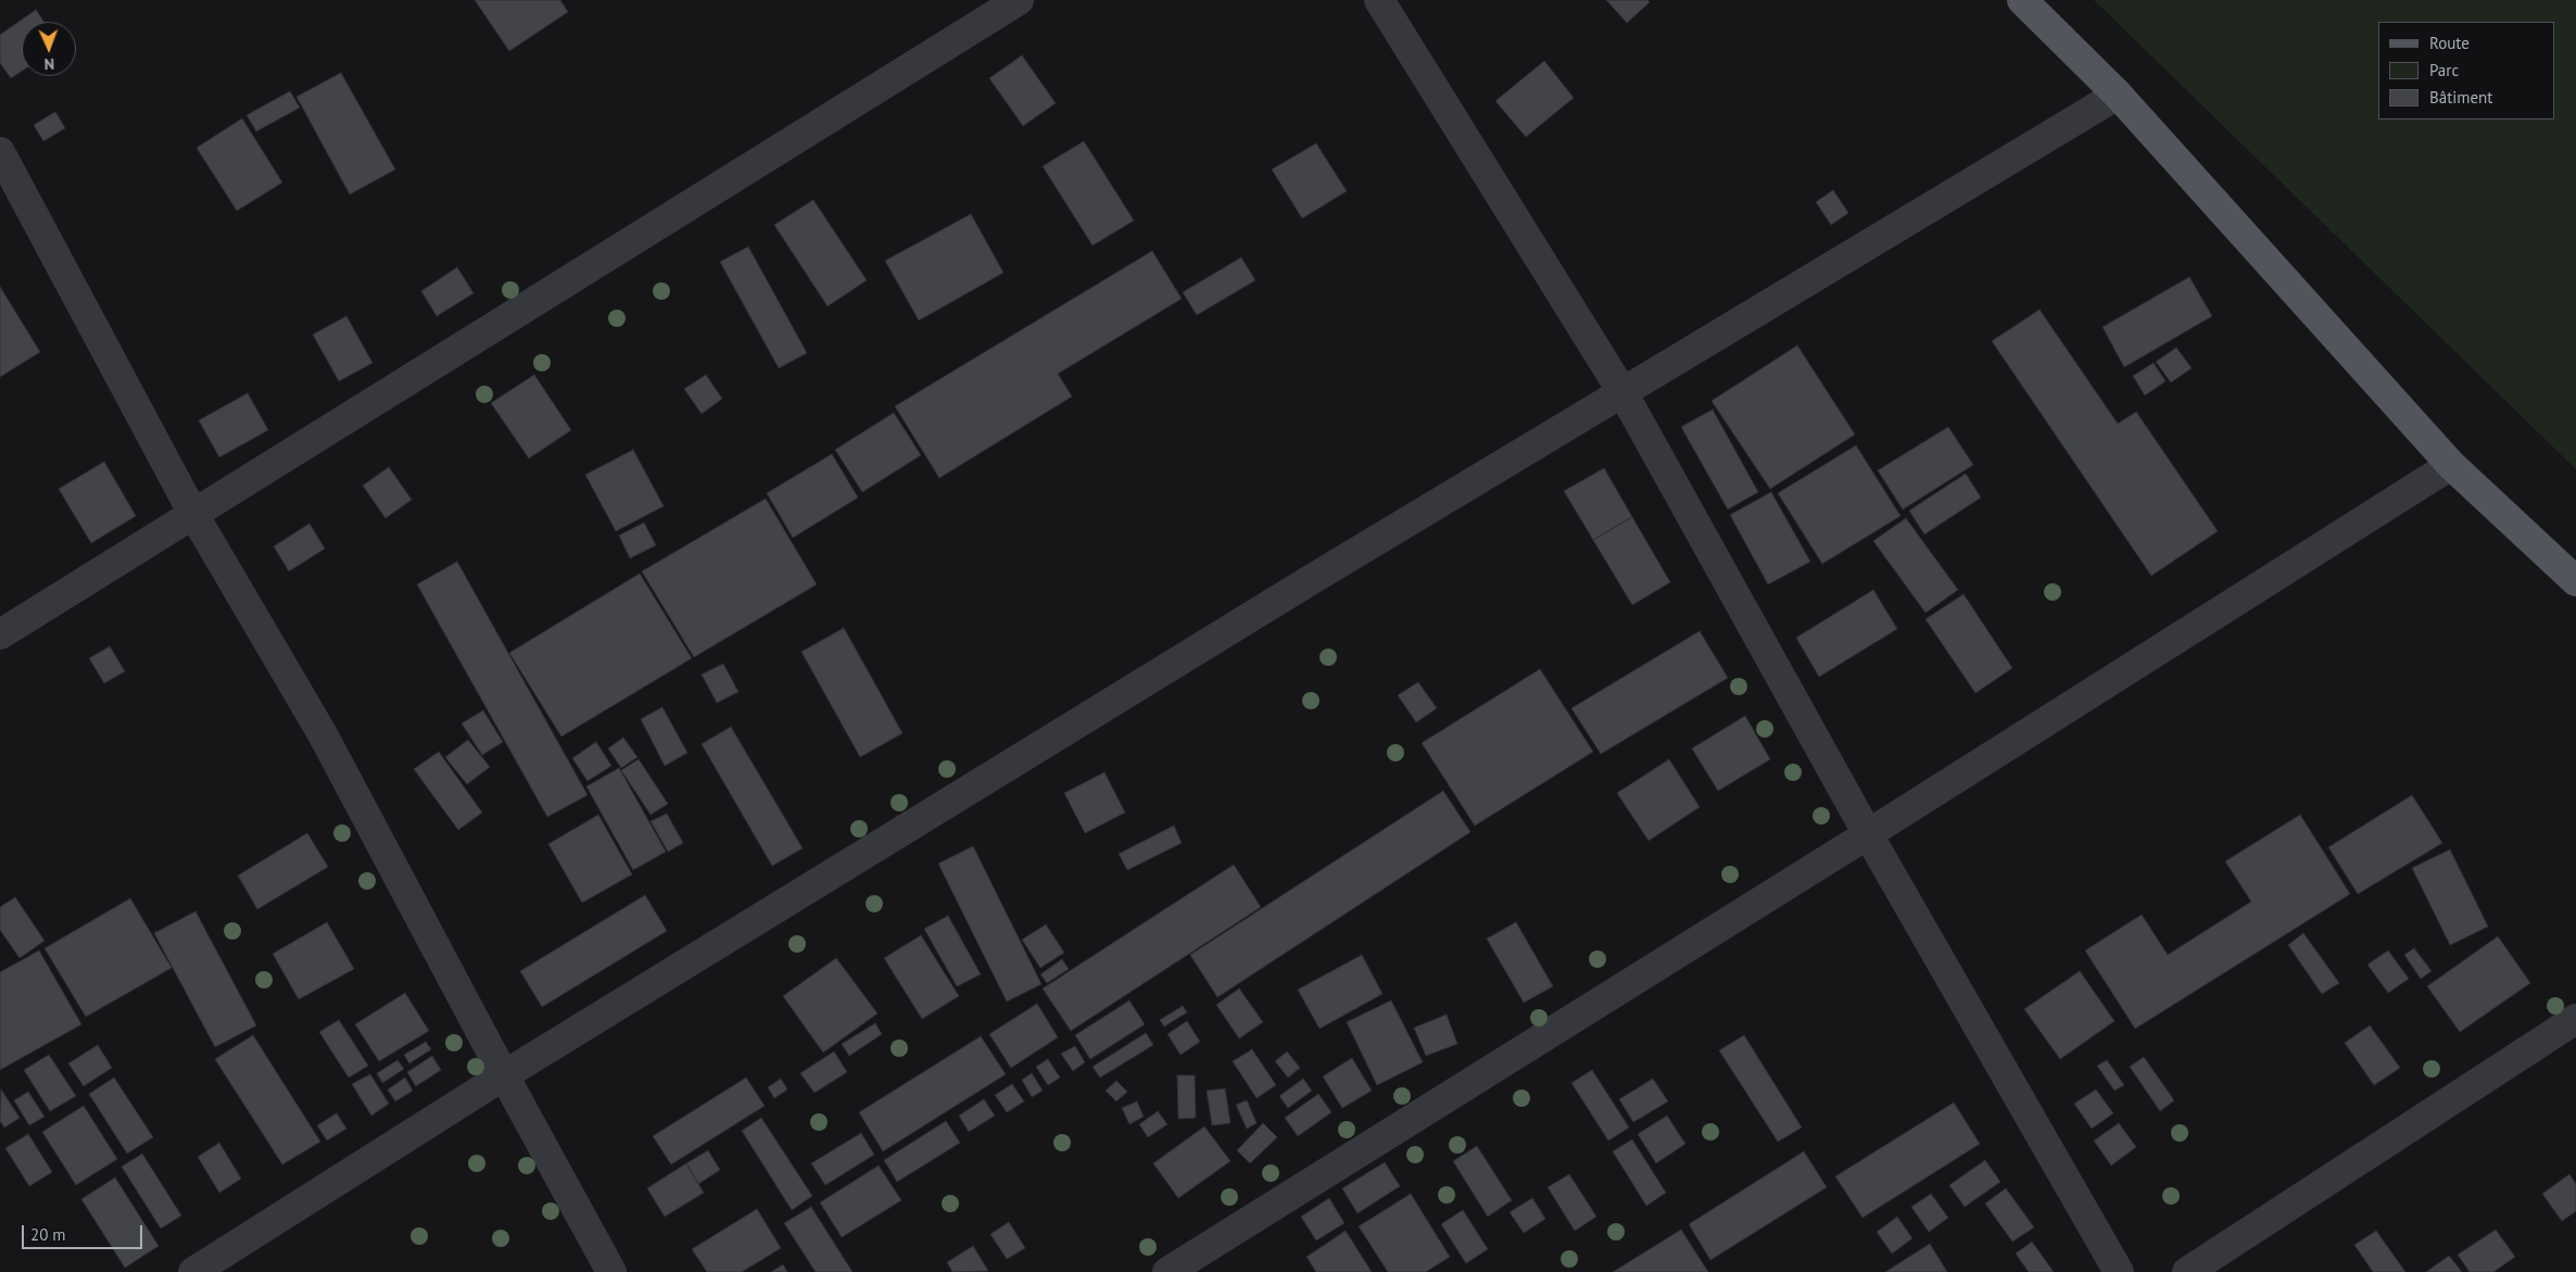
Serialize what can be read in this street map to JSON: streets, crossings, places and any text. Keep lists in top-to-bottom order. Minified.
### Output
{"legend":["Route","Parc","Bâtiment"],"scale_bar":"20 m","north":"bottom"}
